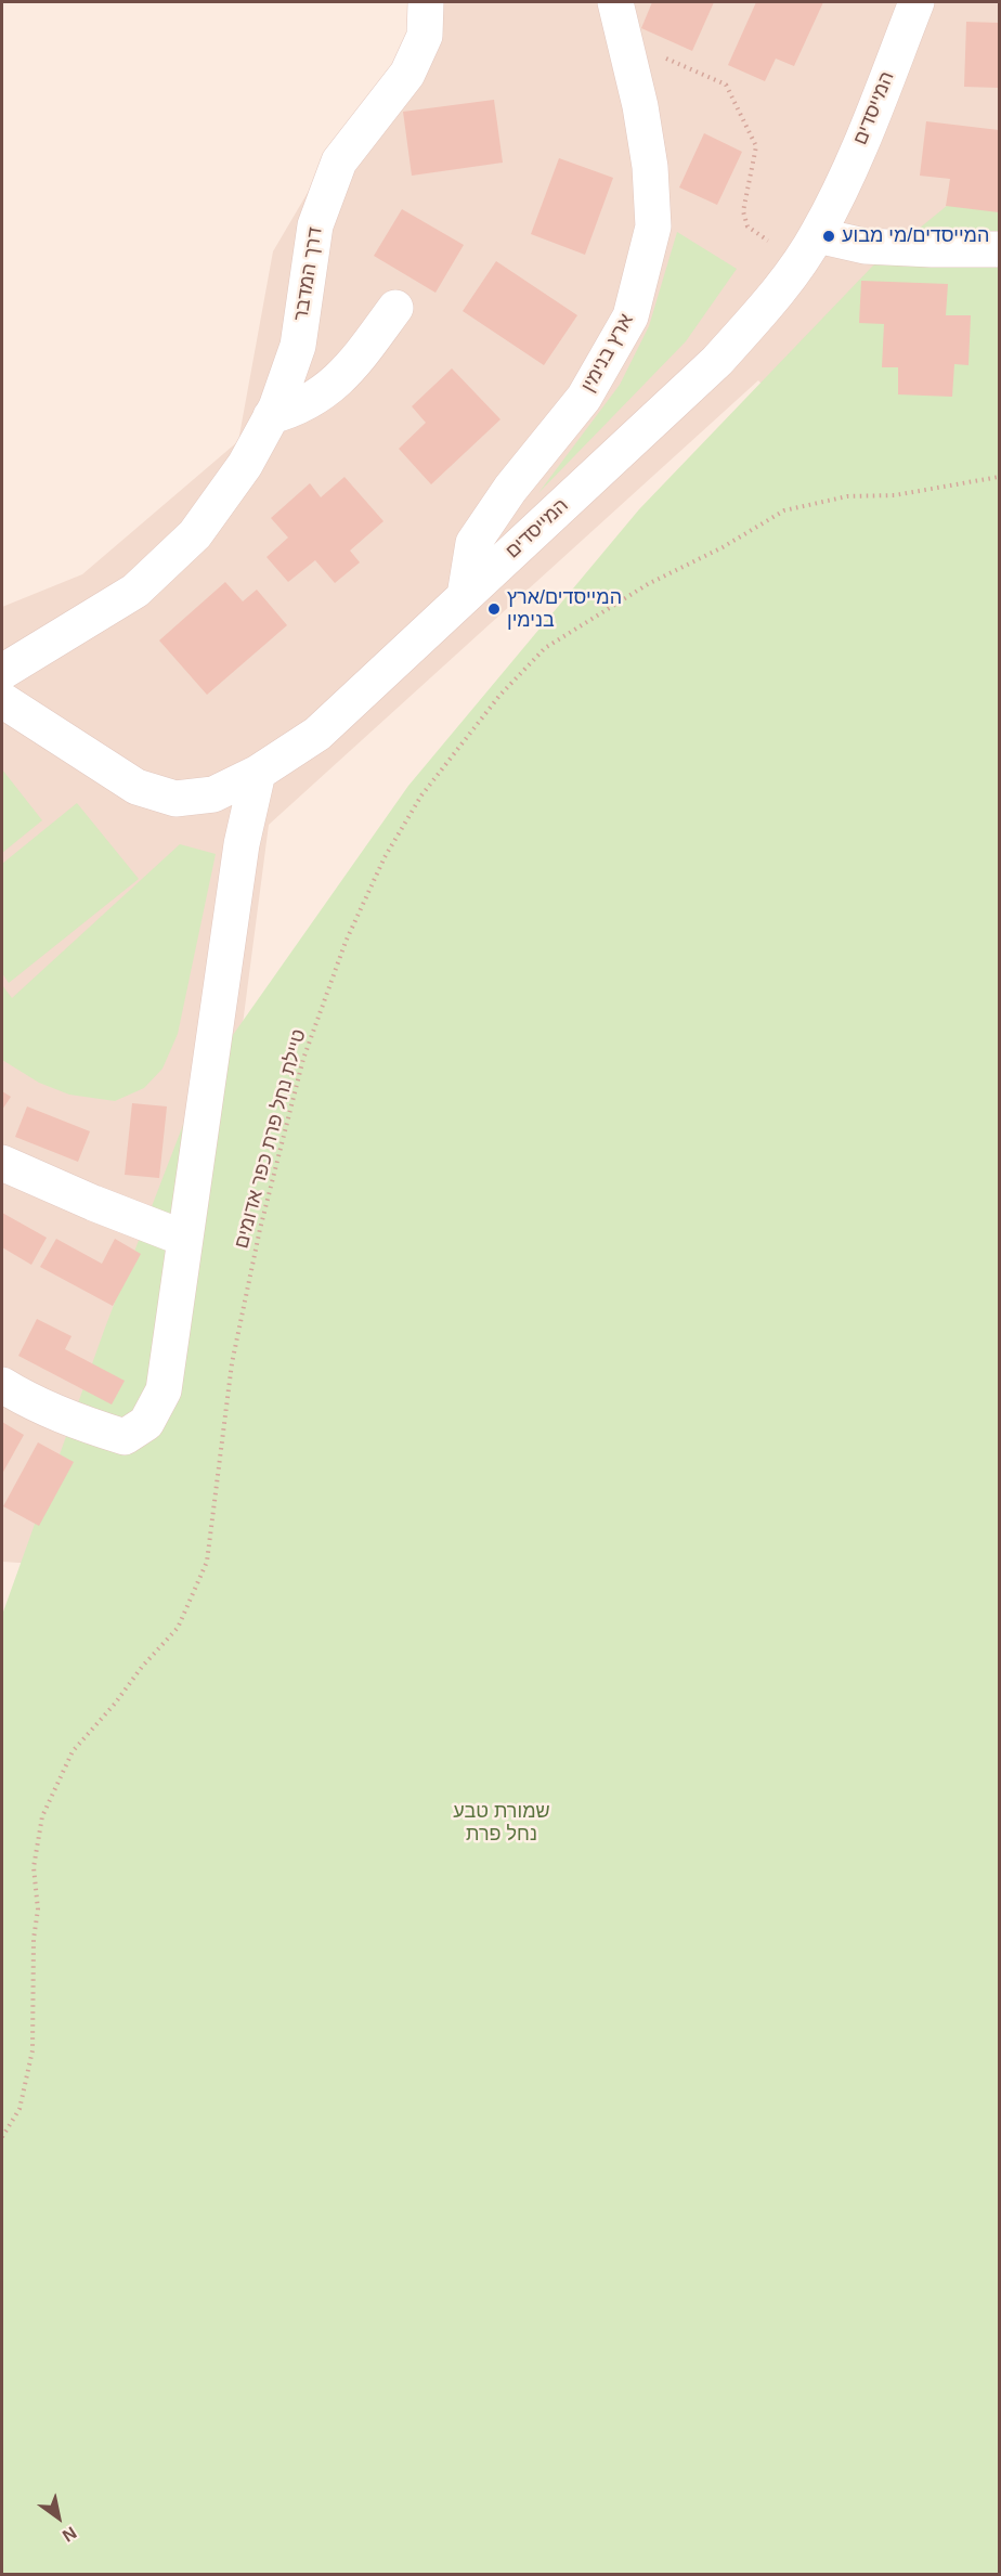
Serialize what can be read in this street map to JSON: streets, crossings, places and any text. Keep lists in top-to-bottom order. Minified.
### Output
{"streets":{"street":["המייסדים","דרך המדבר","ארץ בנימין"],"path":["טיילת נחל פרת כפר אדומים"]},"crossings":[["המייסדים","ארץ בנימין"]],"parks":["שמורת טבע נחל פרת"],"places":["המייסדים/מי מבוע","המייסדים/ארץ בנימין"],"north":"bottom right"}
